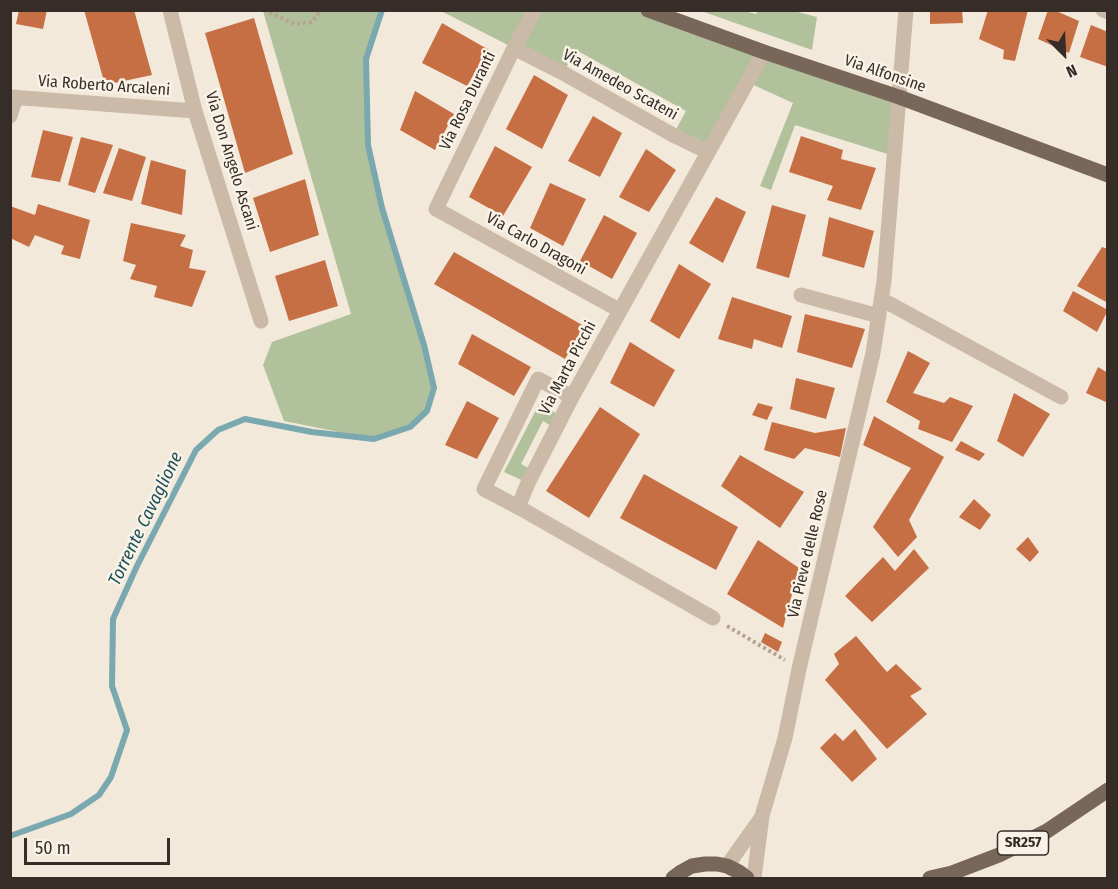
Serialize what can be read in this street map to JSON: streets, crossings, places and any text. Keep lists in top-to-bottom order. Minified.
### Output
{"streets":{"main road":["Via Alfonsine","SR257"],"street":["Via Amedeo Scateni","Via Roberto Arcaleni","Via Rosa Duranti","Via Don Angelo Ascani","Via Carlo Dragoni","Via Marta Picchi","Via Pieve delle Rose"]},"crossings":[["Via Alfonsine","Via Marta Picchi"],["Via Alfonsine","Via Pieve delle Rose"],["Via Amedeo Scateni","Via Rosa Duranti"],["Via Amedeo Scateni","Via Marta Picchi"],["Via Roberto Arcaleni","Via Don Angelo Ascani"],["Via Rosa Duranti","Via Carlo Dragoni"],["Via Carlo Dragoni","Via Marta Picchi"]],"water":["Torrente Cavaglione"],"scale_bar":"50 m","north":"bottom right"}
